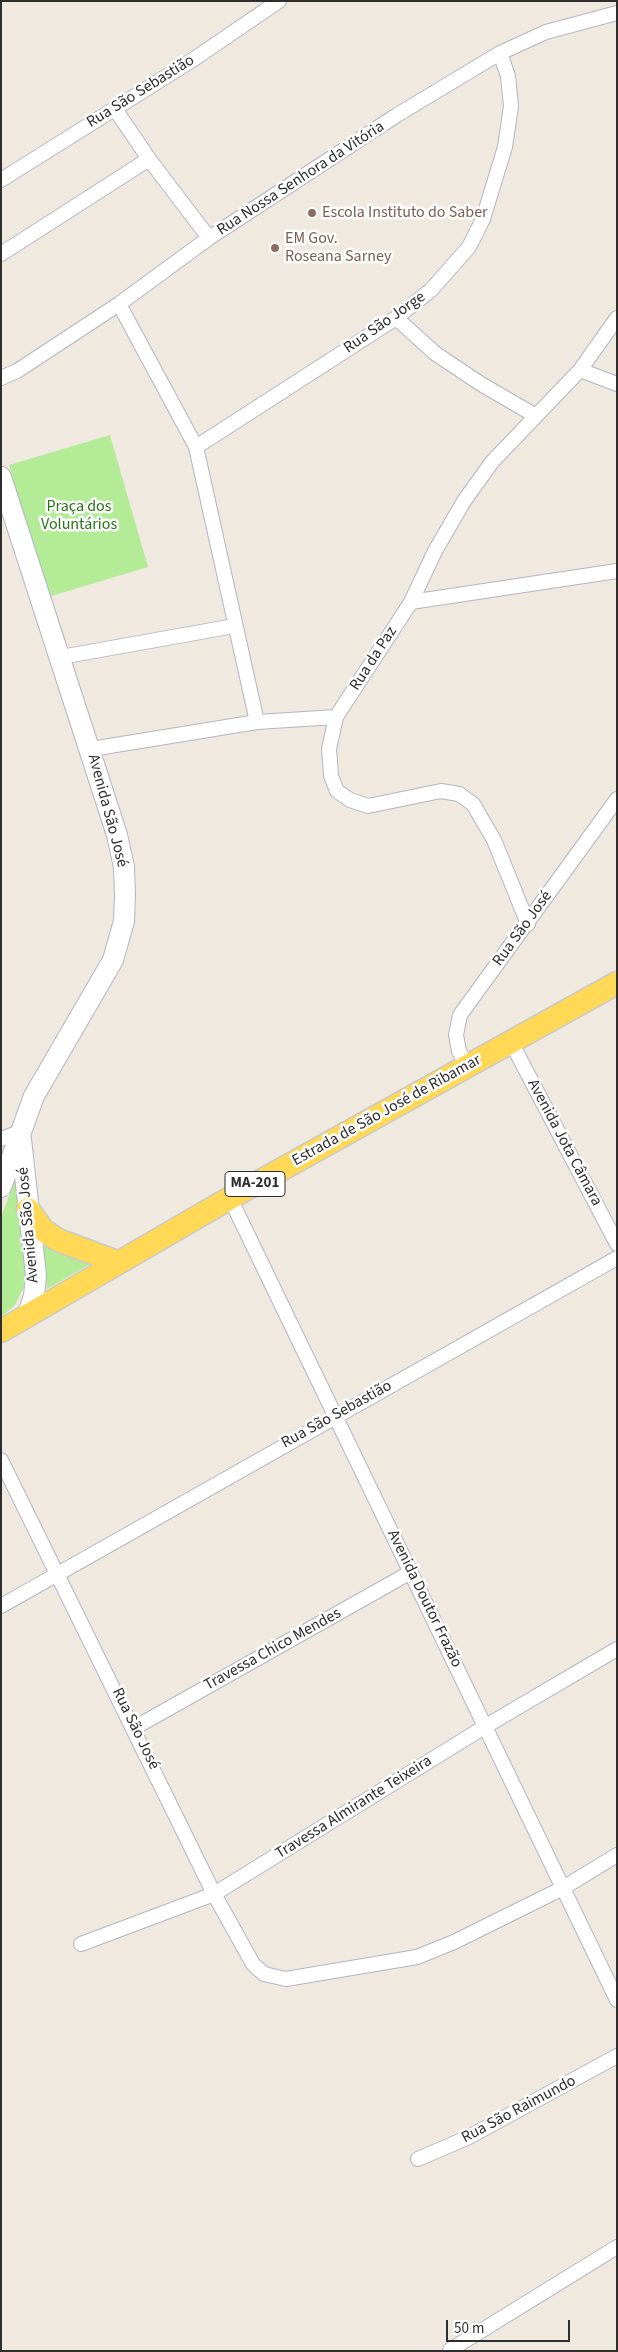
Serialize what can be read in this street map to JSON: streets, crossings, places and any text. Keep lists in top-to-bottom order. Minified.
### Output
{"streets":{"main road":["Estrada de São José de Ribamar","MA-201"],"street":["Rua São Sebastião","Rua Nossa Senhora da Vitória","Rua São Jorge","Rua da Paz","Avenida São José","Rua São José","Avenida Jota Câmara","Avenida Doutor Frazão","Travessa Chico Mendes","Travessa Almirante Teixeira","Rua São Raimundo"]},"crossings":[["Rua São Sebastião","Rua São José"],["Rua São Sebastião","Avenida Doutor Frazão"],["Rua Nossa Senhora da Vitória","Rua São Jorge"],["Rua da Paz","Rua São José"],["Avenida São José","Estrada de São José de Ribamar"],["Rua São José","Estrada de São José de Ribamar"],["Rua São José","Avenida Doutor Frazão"],["Rua São José","Travessa Chico Mendes"],["Rua São José","Travessa Almirante Teixeira"],["Estrada de São José de Ribamar","Avenida Jota Câmara"],["Estrada de São José de Ribamar","Avenida Doutor Frazão"],["Avenida Doutor Frazão","Travessa Chico Mendes"],["Avenida Doutor Frazão","Travessa Almirante Teixeira"]],"parks":["Praça dos Voluntários"],"places":["Escola Instituto do Saber","EM Gov. Roseana Sarney"],"scale_bar":"50 m"}
